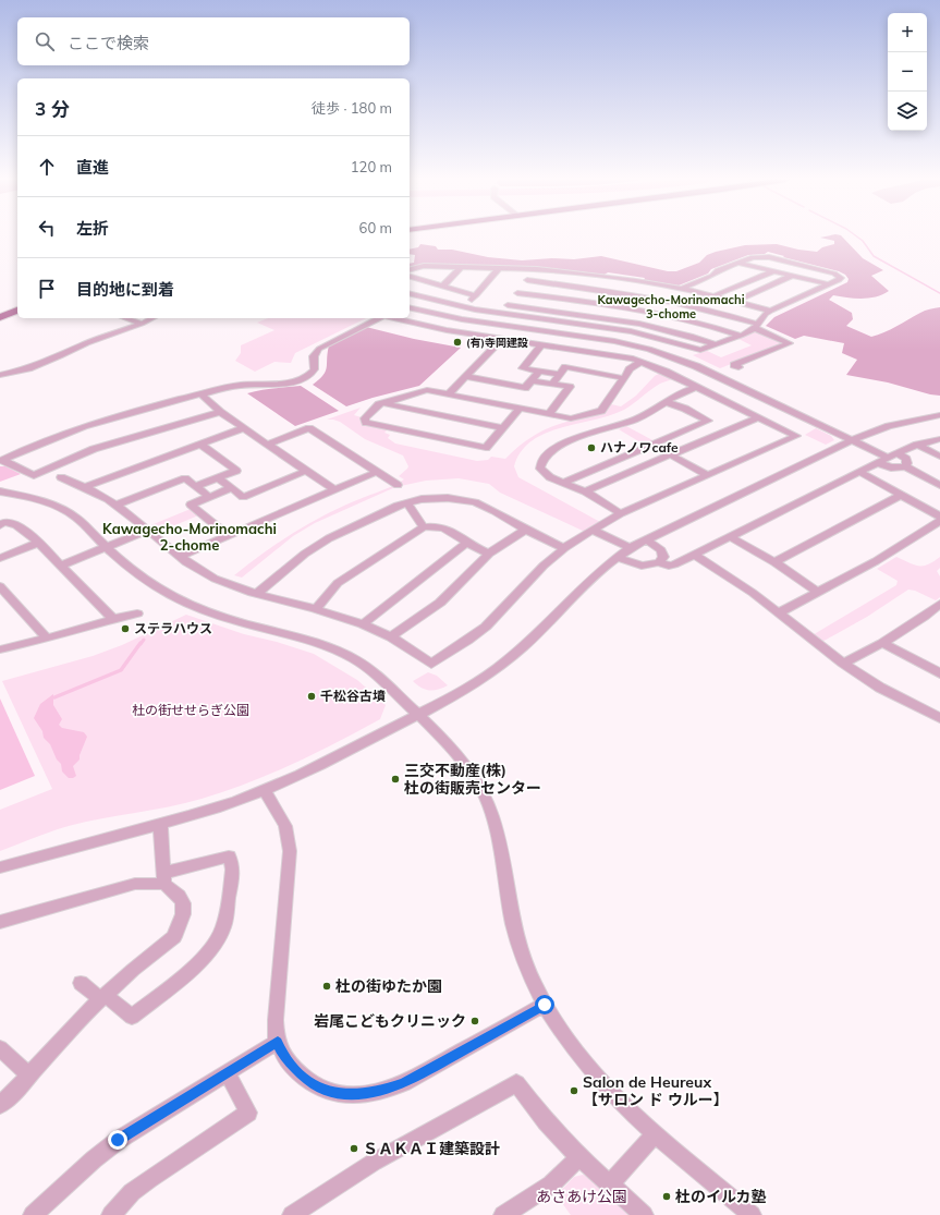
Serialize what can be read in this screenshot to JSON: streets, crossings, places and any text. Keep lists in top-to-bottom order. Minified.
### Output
{"districts":["Kawagecho-Morinomachi 3-chome","Kawagecho-Morinomachi 2-chome"],"parks":["杜の街せせらぎ公園","あさあけ公園"],"places":["(有)寺岡建設","ハナノワcafe","ステラハウス","千松谷古墳","三交不動産(株) 杜の街販売センター","杜の街ゆたか園","岩尾こどもクリニック","Salon de Heureux 【サロン ド ウルー】","ＳＡＫＡＩ建築設計","杜のイルカ塾"],"page":{"map_buttons":["+","−"],"search":"ここで検索","heading":["3 分","徒歩 · 180 m"],"list":[["直進","120 m"],["左折","60 m"],"目的地に到着"]}}
